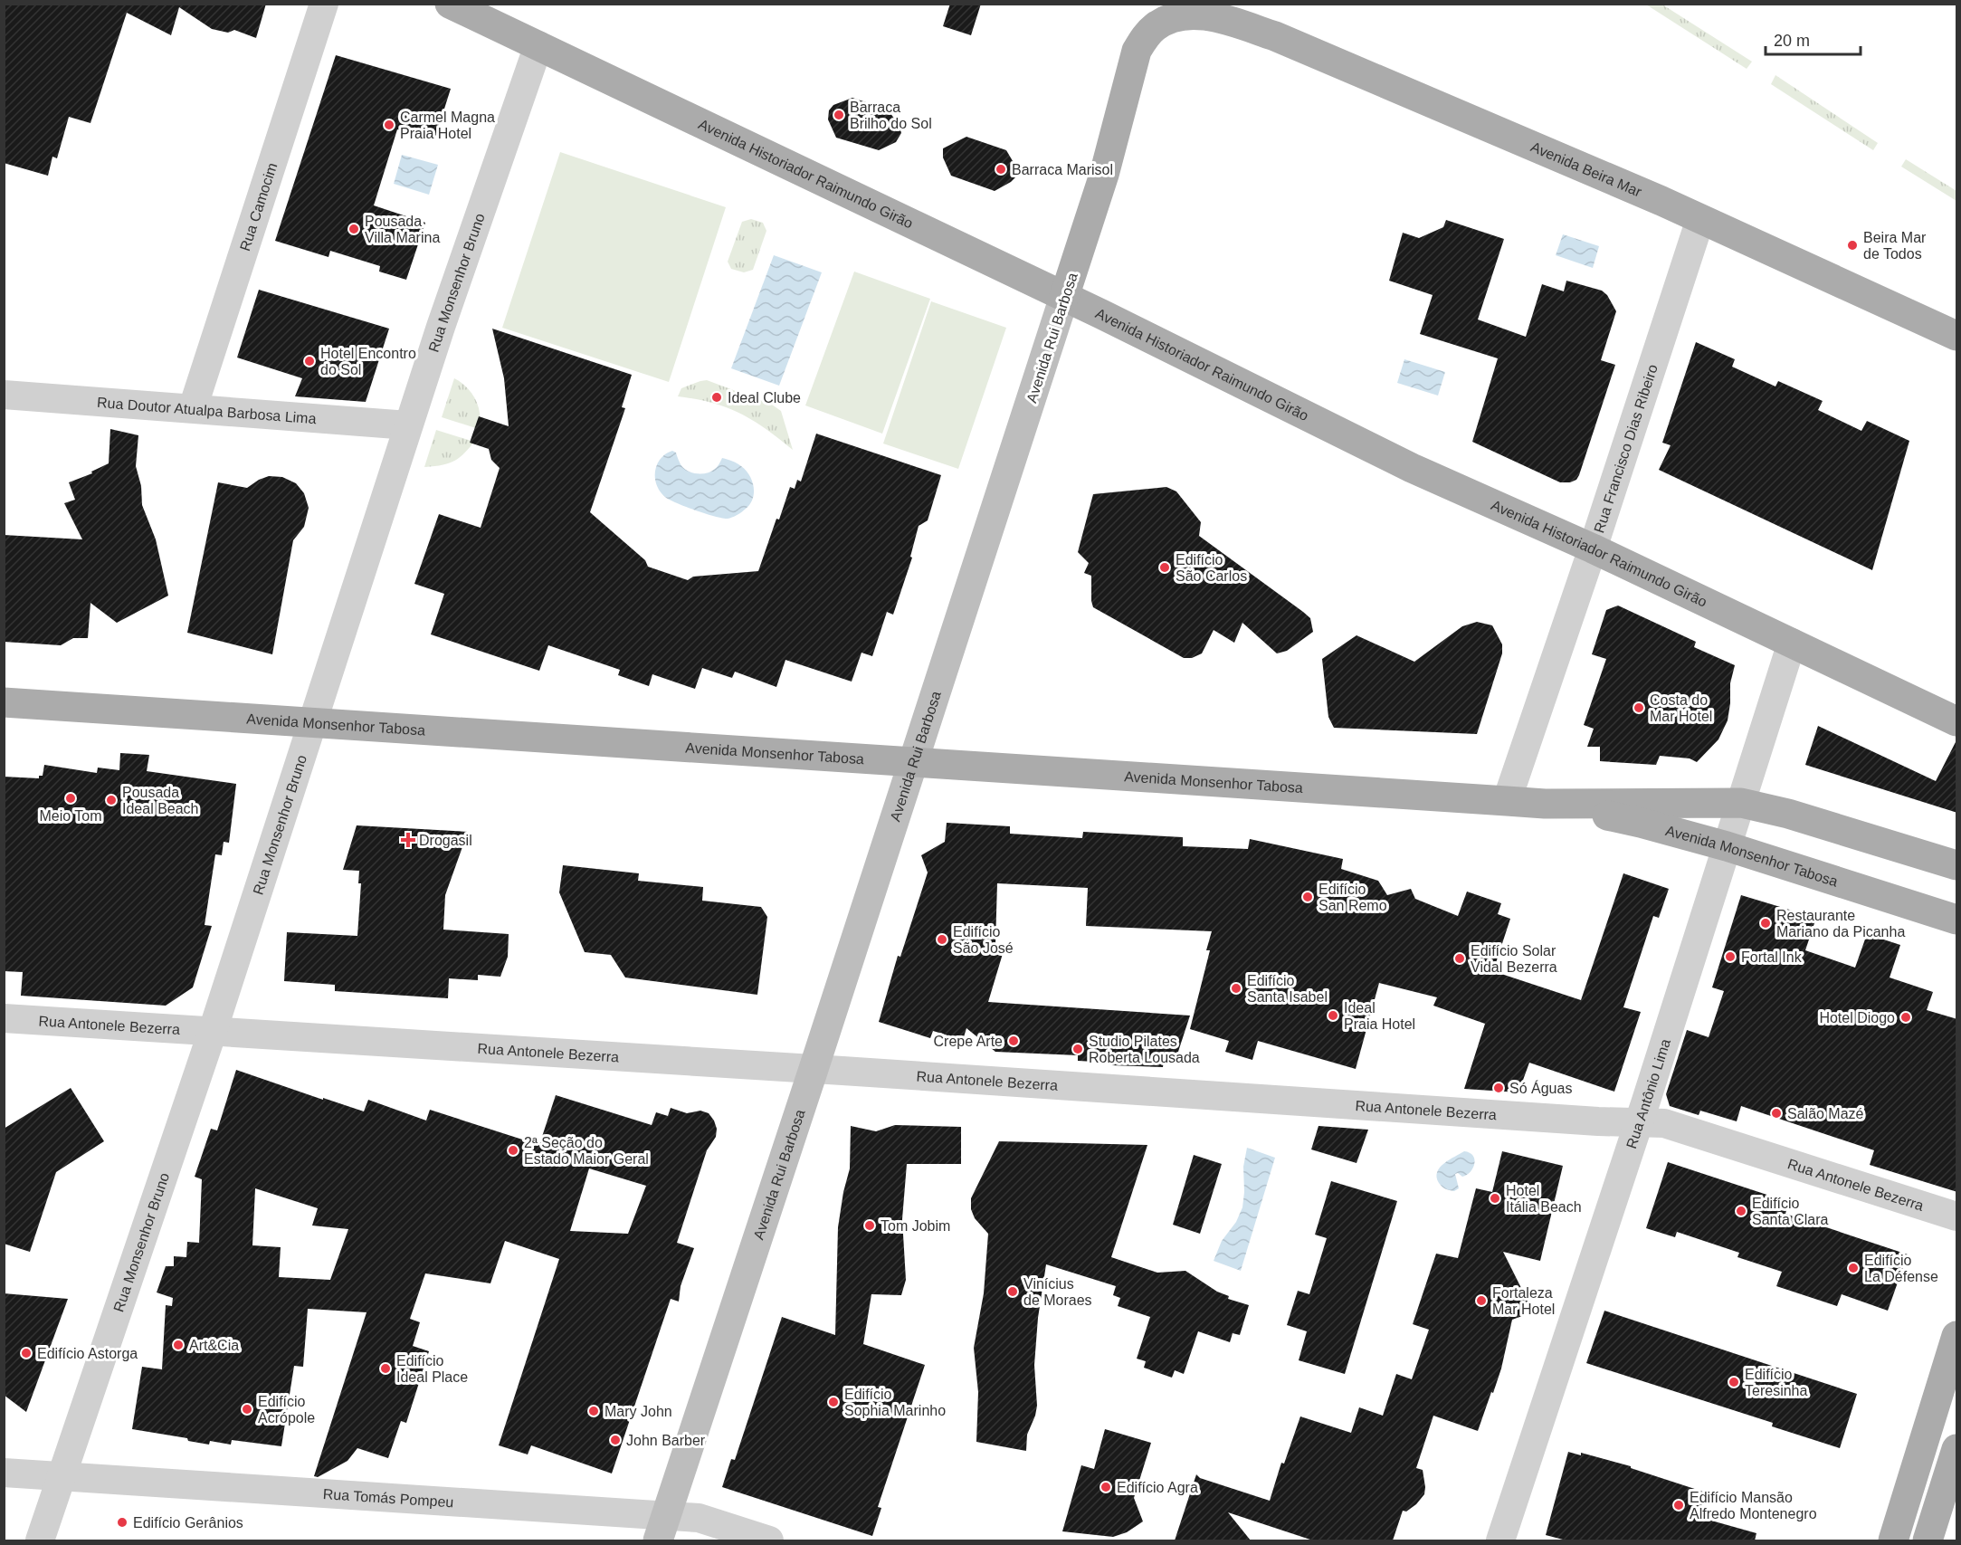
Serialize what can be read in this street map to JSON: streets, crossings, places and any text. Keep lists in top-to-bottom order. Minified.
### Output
{"streets":{"main road":["Avenida Beira Mar","Avenida Historiador Raimundo Girão","Avenida Rui Barbosa","Avenida Monsenhor Tabosa"],"street":["Rua Camocim","Rua Monsenhor Bruno","Rua Doutor Atualpa Barbosa Lima","Rua Francisco Dias Ribeiro","Rua Antonele Bezerra","Rua Antônio Lima","Rua Tomás Pompeu"]},"crossings":[["Avenida Beira Mar","Avenida Rui Barbosa"],["Avenida Beira Mar","Rua Francisco Dias Ribeiro"],["Avenida Historiador Raimundo Girão","Rua Monsenhor Bruno"],["Avenida Historiador Raimundo Girão","Avenida Rui Barbosa"],["Avenida Historiador Raimundo Girão","Rua Francisco Dias Ribeiro"],["Avenida Historiador Raimundo Girão","Rua Antônio Lima"],["Rua Camocim","Rua Doutor Atualpa Barbosa Lima"],["Rua Monsenhor Bruno","Rua Doutor Atualpa Barbosa Lima"],["Rua Monsenhor Bruno","Avenida Monsenhor Tabosa"],["Rua Monsenhor Bruno","Rua Antonele Bezerra"],["Rua Monsenhor Bruno","Rua Tomás Pompeu"],["Avenida Rui Barbosa","Avenida Monsenhor Tabosa"],["Avenida Rui Barbosa","Rua Antonele Bezerra"],["Avenida Rui Barbosa","Rua Tomás Pompeu"],["Rua Francisco Dias Ribeiro","Avenida Monsenhor Tabosa"],["Avenida Monsenhor Tabosa","Rua Antônio Lima"],["Rua Antonele Bezerra","Rua Antônio Lima"]],"places":{"other":["Barraca Brilho do Sol","Carmel Magna Praia Hotel","Barraca Marisol","Pousada Villa Marina","Beira Mar de Todos","Hotel Encontro do Sol","Ideal Clube","Edifício São Carlos","Costa do Mar Hotel","Meio Tom","Pousada Ideal Beach","Edifício San Remo","Restaurante Mariano da Picanha","Edifício São José","Fortal Ink","Edifício Solar Vidal Bezerra","Edifício Santa Isabel","Ideal Praia Hotel","Hotel Diogo","Crepe Arte","Studio Pilates Roberta Lousada","Só Águas","Salão Mazé","2ª Seção do Estado Maior Geral","Hotel Itália Beach","Edifício Santa Clara","Tom Jobim","Edifício La Défense","Vinícius de Moraes","Fortaleza Mar Hotel","Art&Cia","Edifício Astorga","Edifício Ideal Place","Edifício Teresinha","Edifício Sophia Marinho","Edifício Acrópole","Mary John","John Barber","Edifício Agra","Edifício Mansão Alfredo Montenegro","Edifício Gerânios"],"health":["Drogasil"]},"scale_bar":"20 m"}
